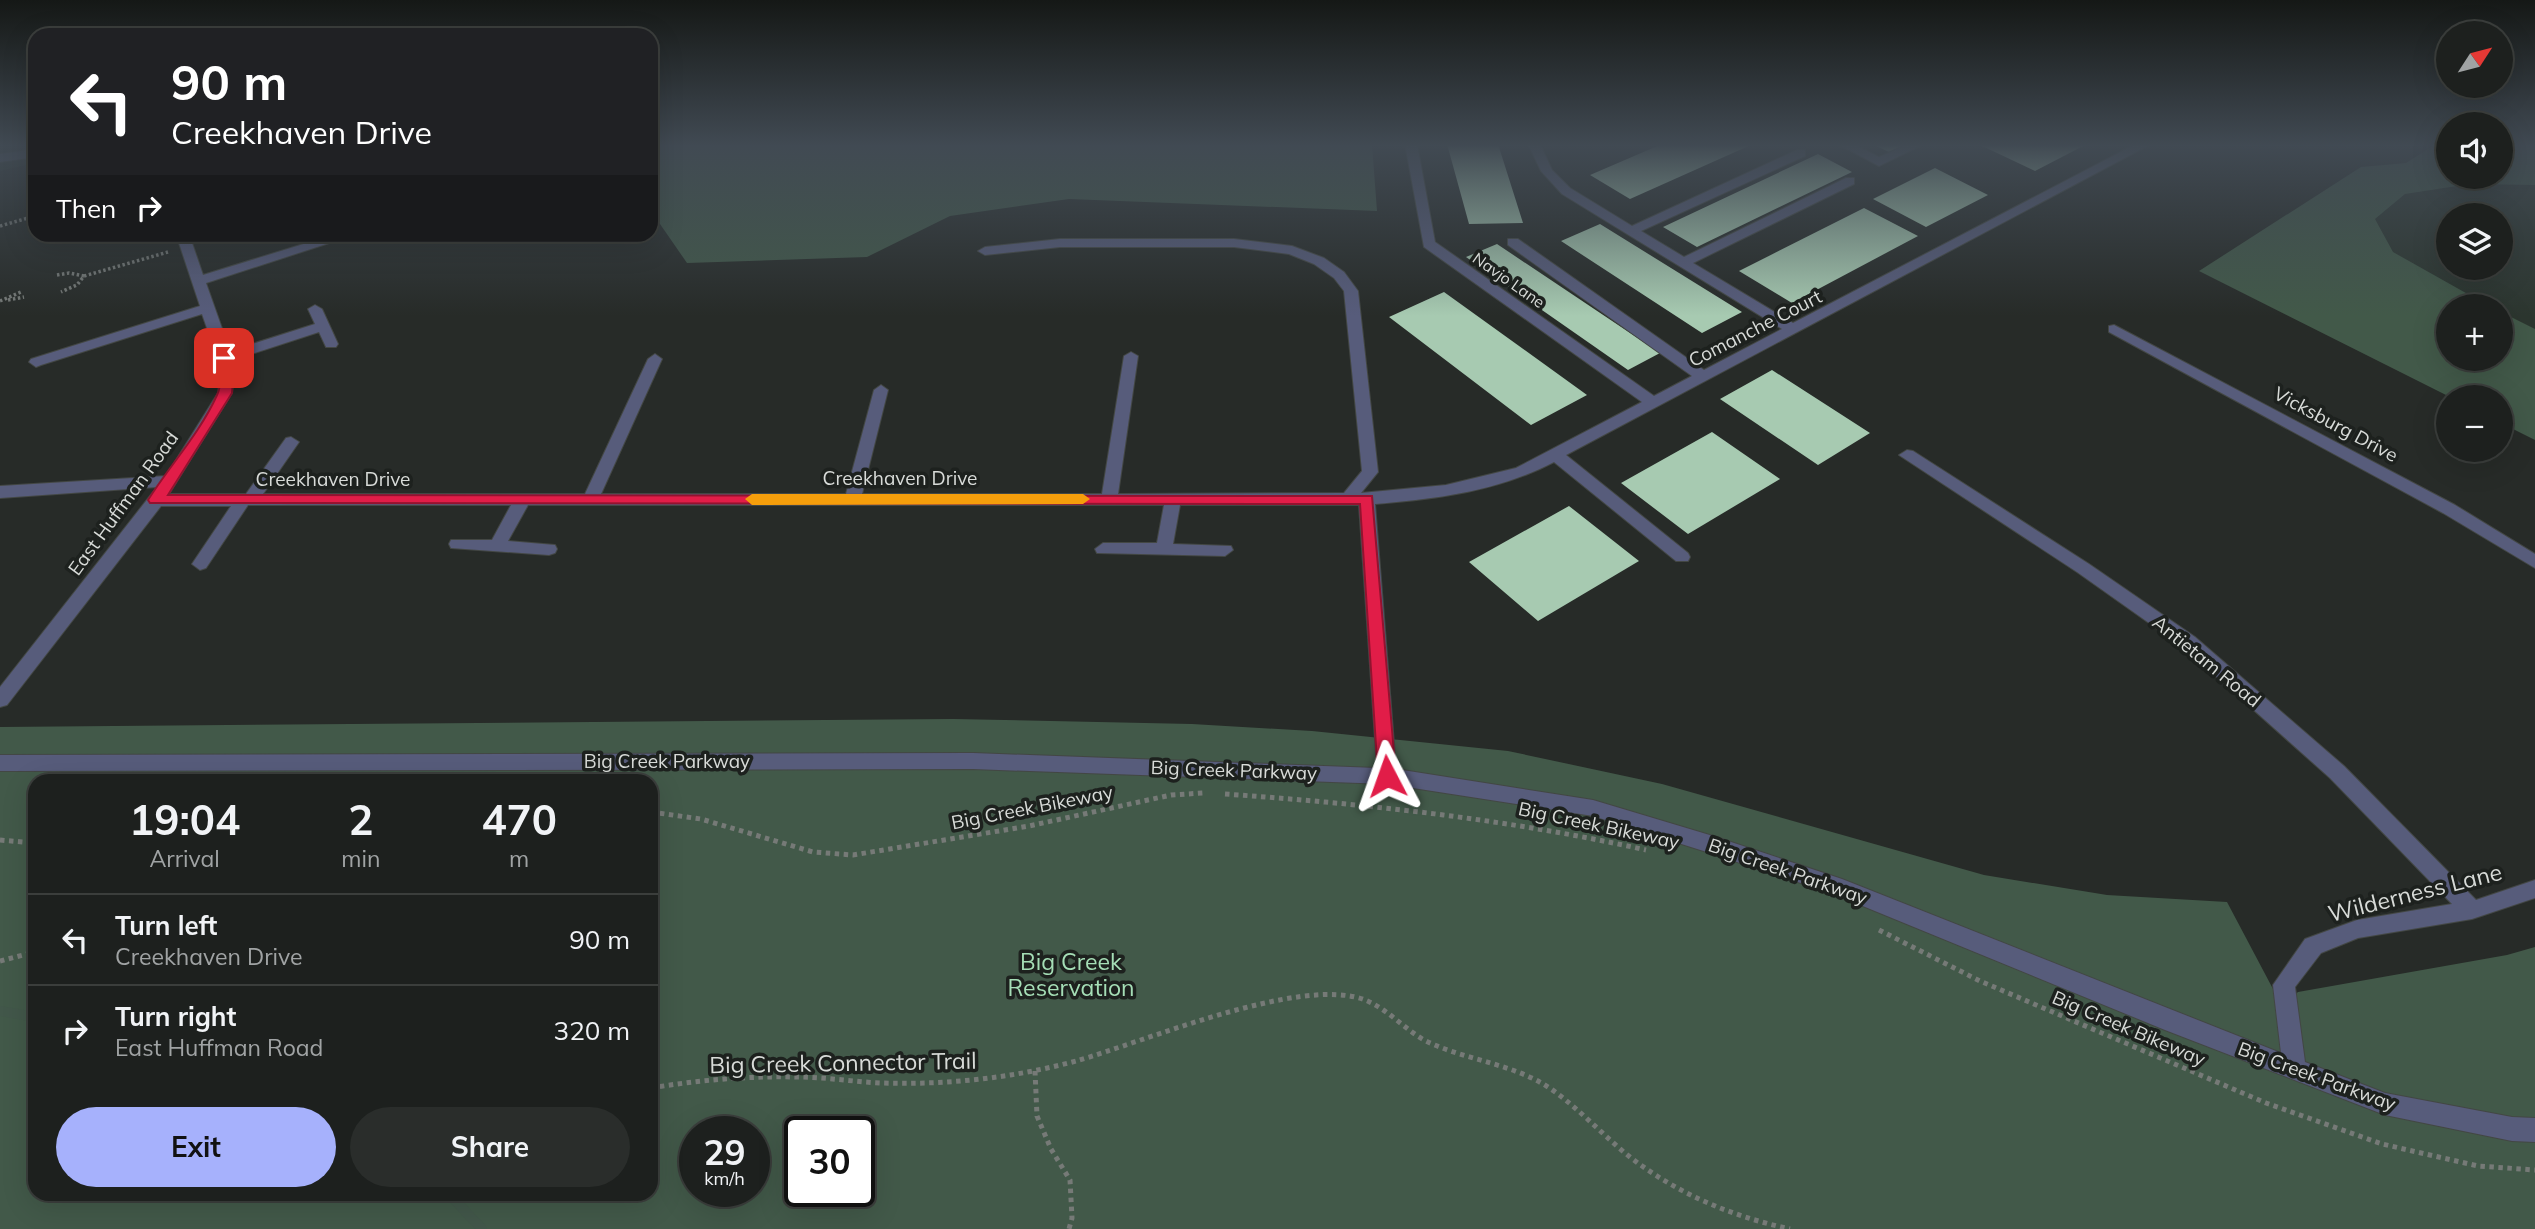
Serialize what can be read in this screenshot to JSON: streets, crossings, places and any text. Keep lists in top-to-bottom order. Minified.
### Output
{"streets":{"street":["Navjo Lane","Comanche Court","Vicksburg Drive","Creekhaven Drive","East Huffman Road","Antietam Road","Big Creek Parkway","Wilderness Lane"],"path":["Big Creek Bikeway","Big Creek Connector Trail"]},"crossings":[["Navjo Lane","Comanche Court"],["Comanche Court","Creekhaven Drive"],["Creekhaven Drive","East Huffman Road"],["Antietam Road","Wilderness Lane"],["Big Creek Parkway","Wilderness Lane"]],"parks":["Big Creek Reservation"],"north":"top right","page":{"map_buttons":["+","−"],"turn":["90 m","Creekhaven Drive"],"then":"Then","eta":["19:04","Arrival","2","min","470","m"],"list":[{"name":"Turn left","note":"Creekhaven Drive","value":"90 m"},{"name":"Turn right","note":"East Huffman Road","value":"320 m"}],"buttons":["Exit","Share"],"speed":"29 km/h","limit":"30"}}
